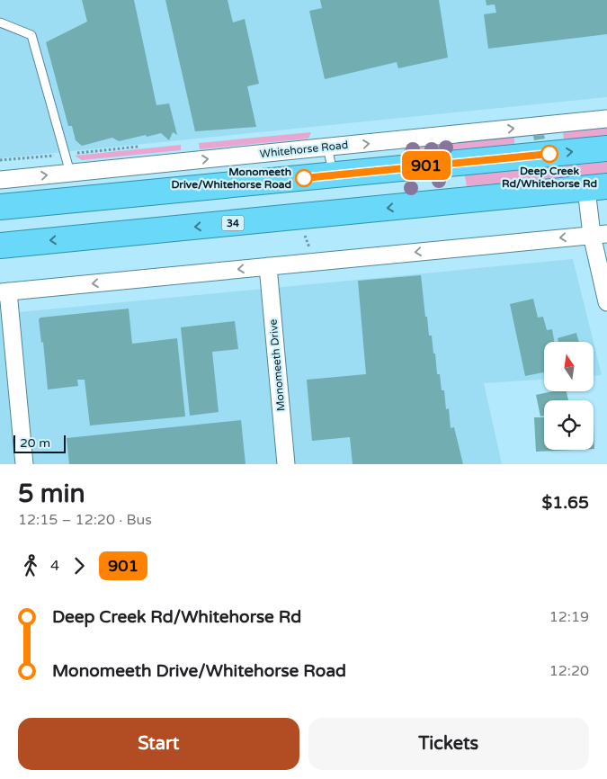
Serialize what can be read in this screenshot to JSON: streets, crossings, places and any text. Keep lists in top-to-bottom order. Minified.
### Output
{"streets":{"highway":["34"],"street":["Whitehorse Road","Monomeeth Drive"]},"places":["Deep Creek Rd/Whitehorse Rd","Monomeeth Drive/Whitehorse Road"],"lines":["bus line 901"],"scale_bar":"20 m","north":"top","page":{"on_map":"901","scale":"20 m","heading":["5 min","12:15 – 12:20 · Bus","$1.65"],"legs":["4","901"],"list":[{"name":"Deep Creek Rd/Whitehorse Rd","value":"12:19"},{"name":"Monomeeth Drive/Whitehorse Road","value":"12:20"}],"buttons":["Start","Tickets"]}}
